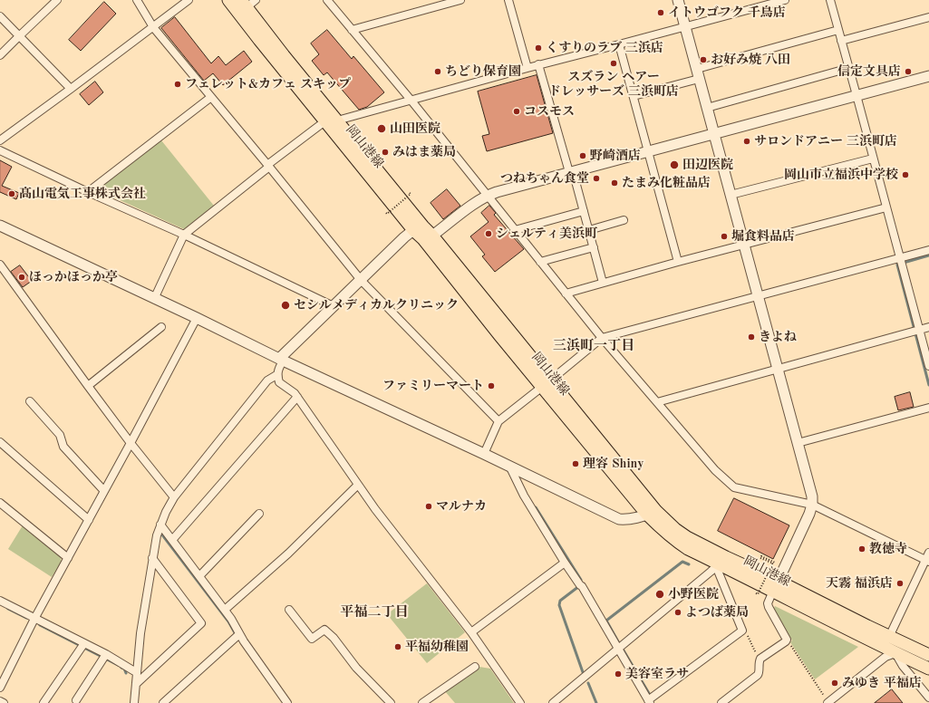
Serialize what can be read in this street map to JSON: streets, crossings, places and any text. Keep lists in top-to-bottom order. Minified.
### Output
{"streets":{"main road":["岡山港線"]},"districts":["三浜町一丁目","平福二丁目"],"places":["イトウゴフク 千鳥店","くすりのラブ 三浜店","お好み焼 八田","スズラン ヘアー ドレッサーズ 三浜町店","ちどり保育園","信定文具店","フェレット&カフェ スキップ","コスモス","山田医院","サロンドアニー 三浜町店","みはま薬局","野崎酒店","田辺医院","岡山市立福浜中学校","つねちゃん食堂","たまみ化粧品店","髙山電気工事株式会社","シェルティ美浜町","堀食料品店","ほっかほっか亭","セシルメディカルクリニック","きよね","ファミリーマート","理容 Shiny","マルナカ","教徳寺","天霧 福浜店","小野医院","よつば薬局","平福幼稚園","美容室ラサ","みゆき 平福店"]}
